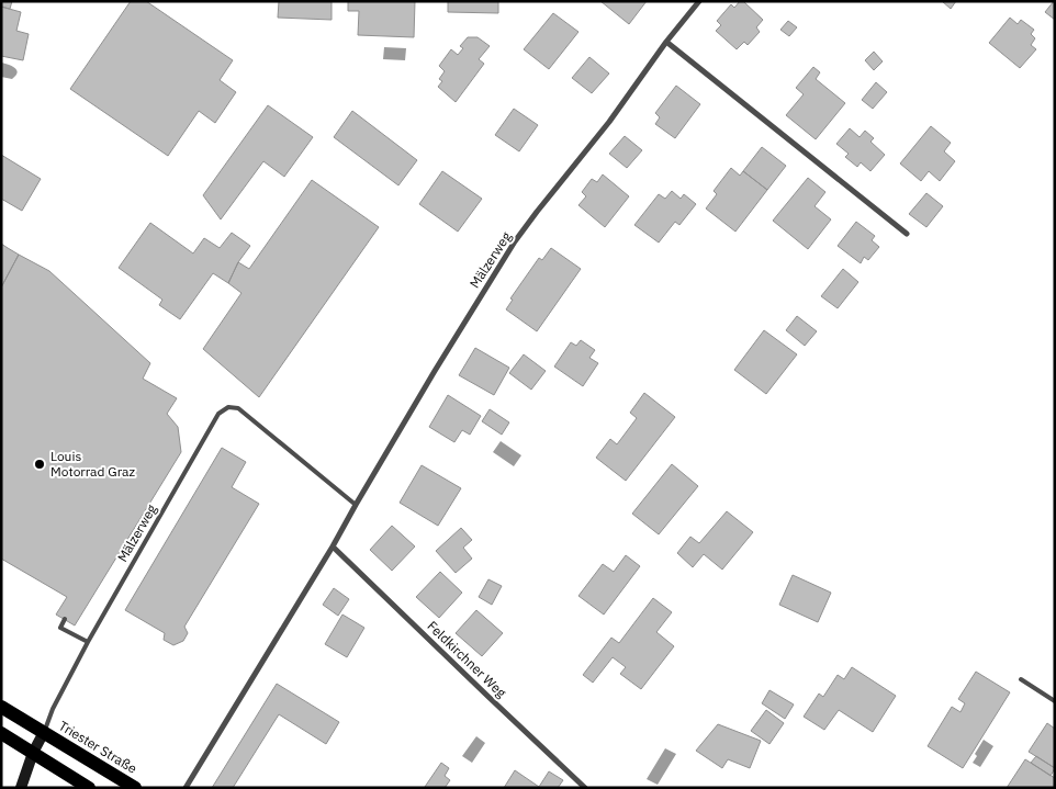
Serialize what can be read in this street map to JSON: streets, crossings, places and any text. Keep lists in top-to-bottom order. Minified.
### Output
{"streets":{"main road":["Triester Straße"],"street":["Mälzerweg","Feldkirchner Weg"]},"crossings":[["Mälzerweg","Feldkirchner Weg"],["Mälzerweg","Triester Straße"]],"places":["Louis Motorrad Graz"]}
